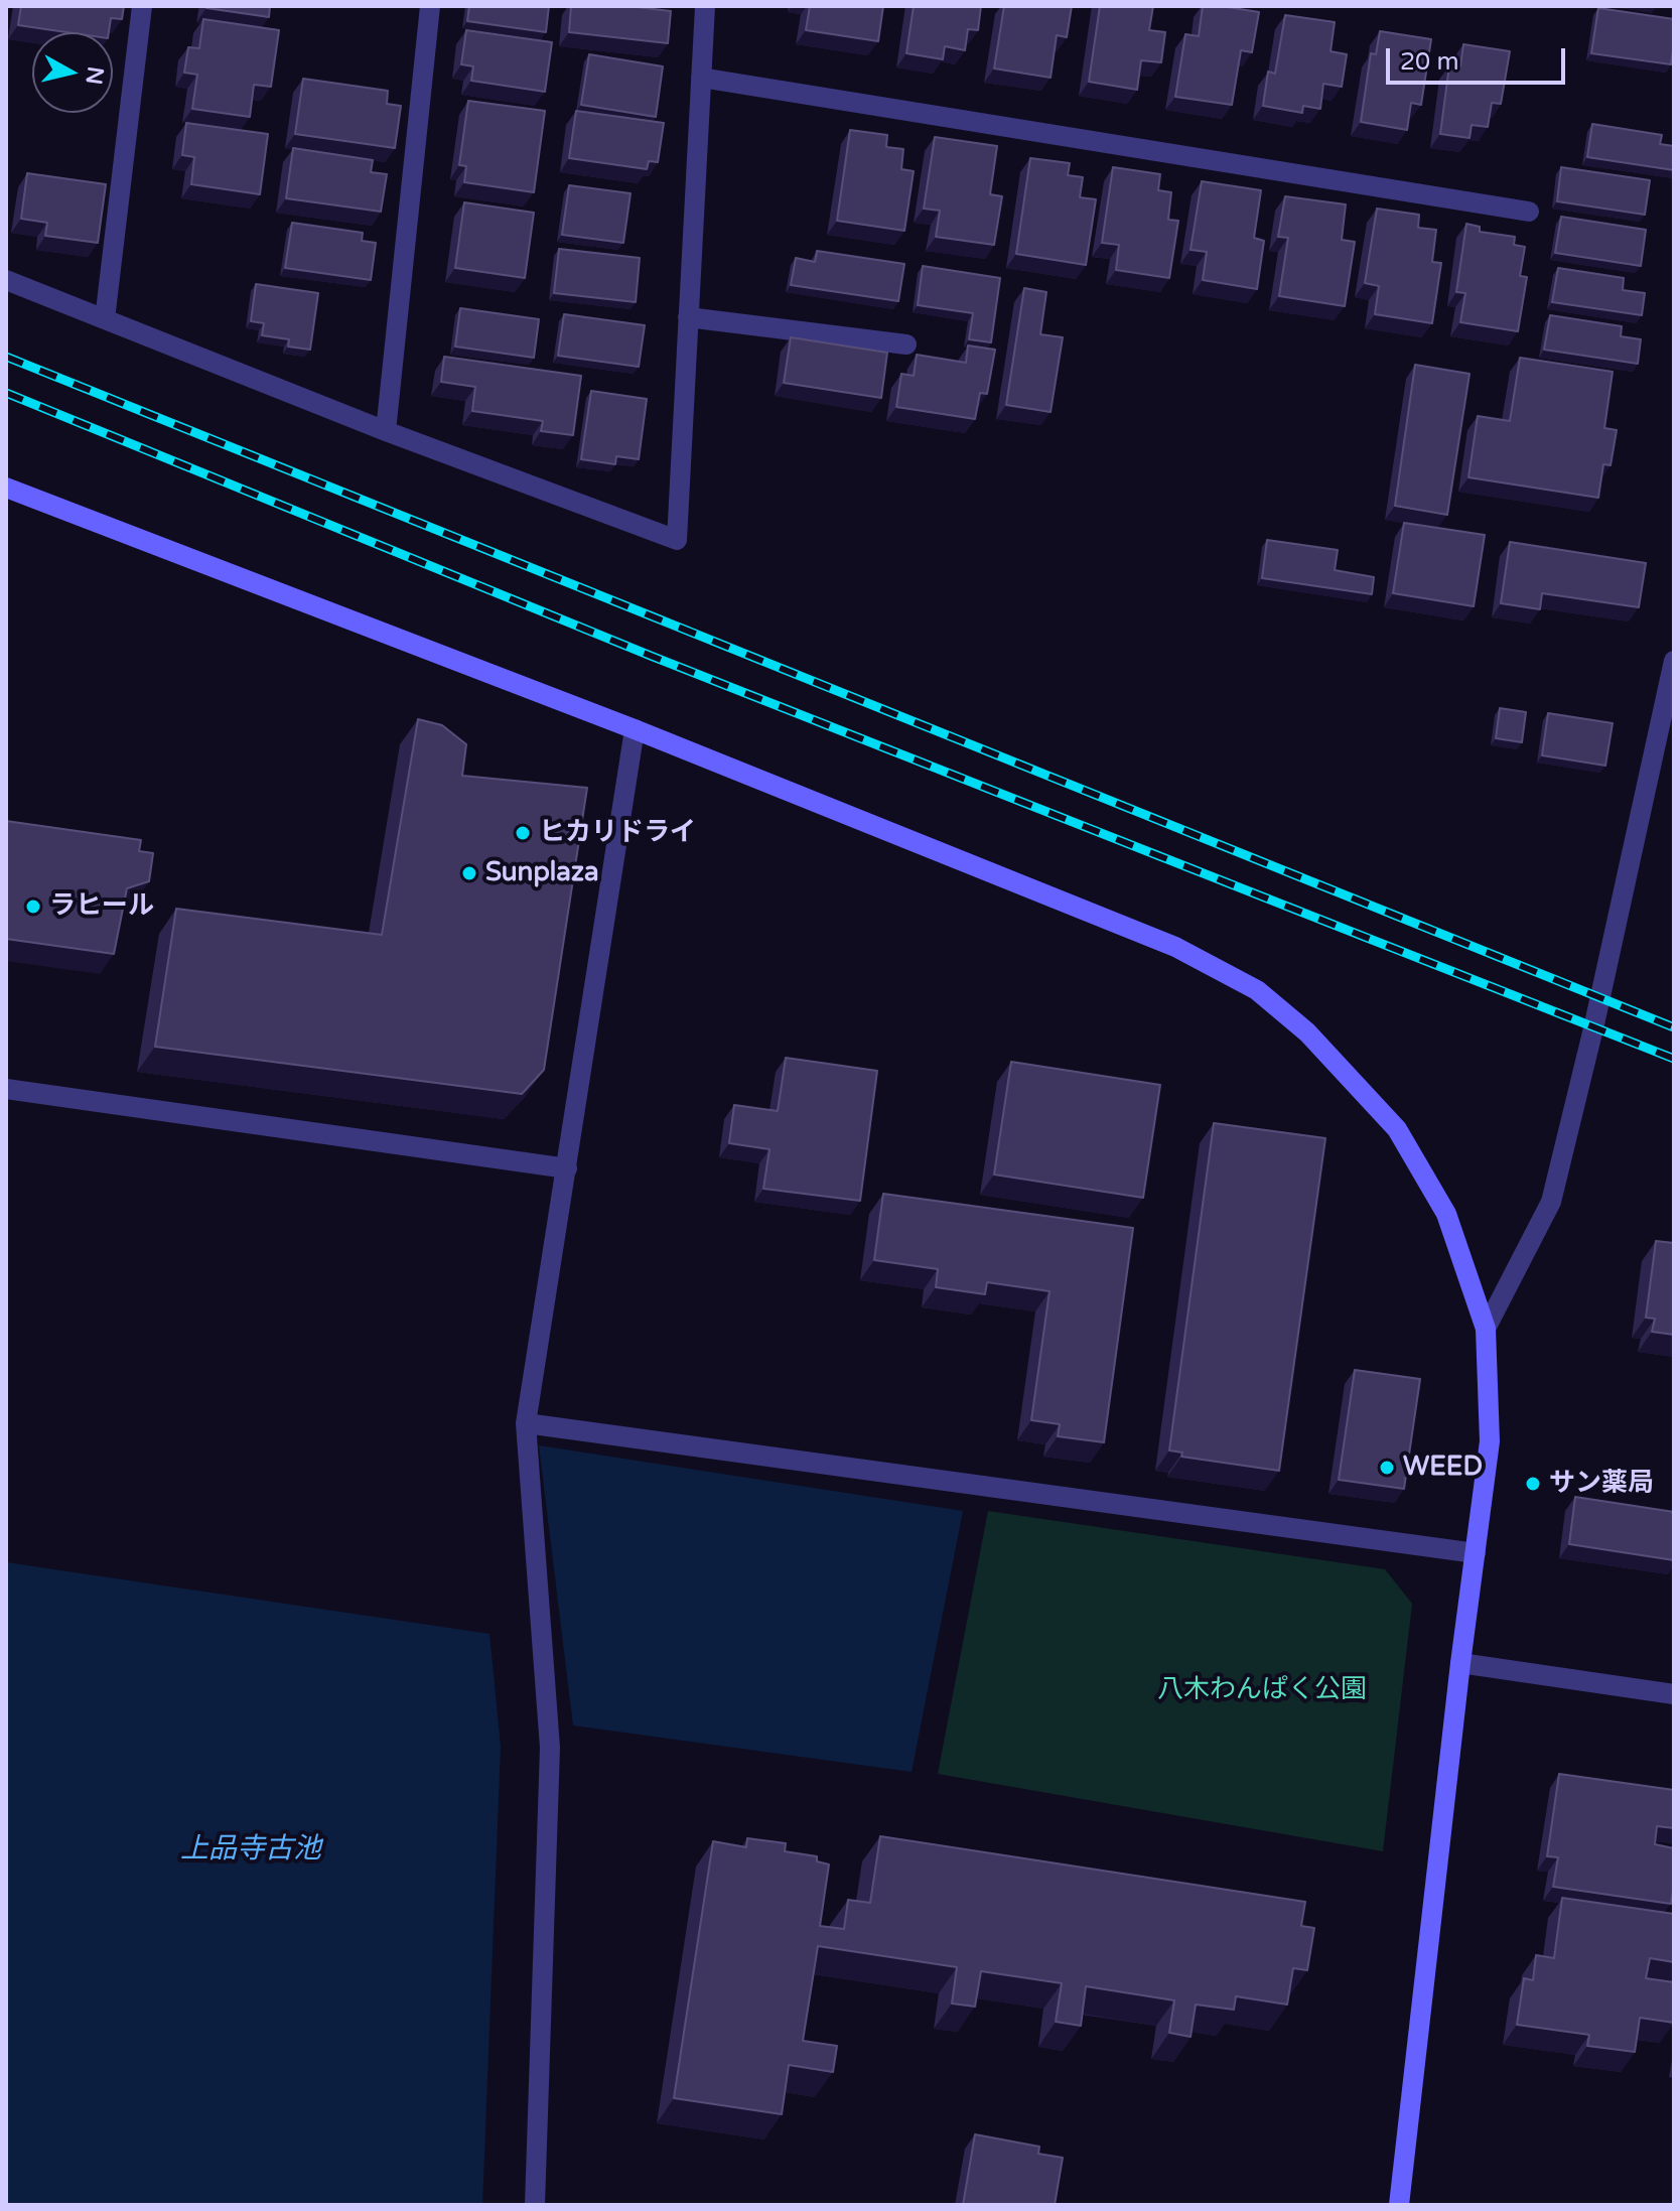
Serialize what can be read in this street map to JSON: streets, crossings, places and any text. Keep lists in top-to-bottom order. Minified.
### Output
{"water":["上品寺古池"],"parks":["八木わんぱく公園"],"places":["ヒカリドライ","Sunplaza","ラヒール","WEED","サン薬局"],"scale_bar":"20 m","north":"right"}
